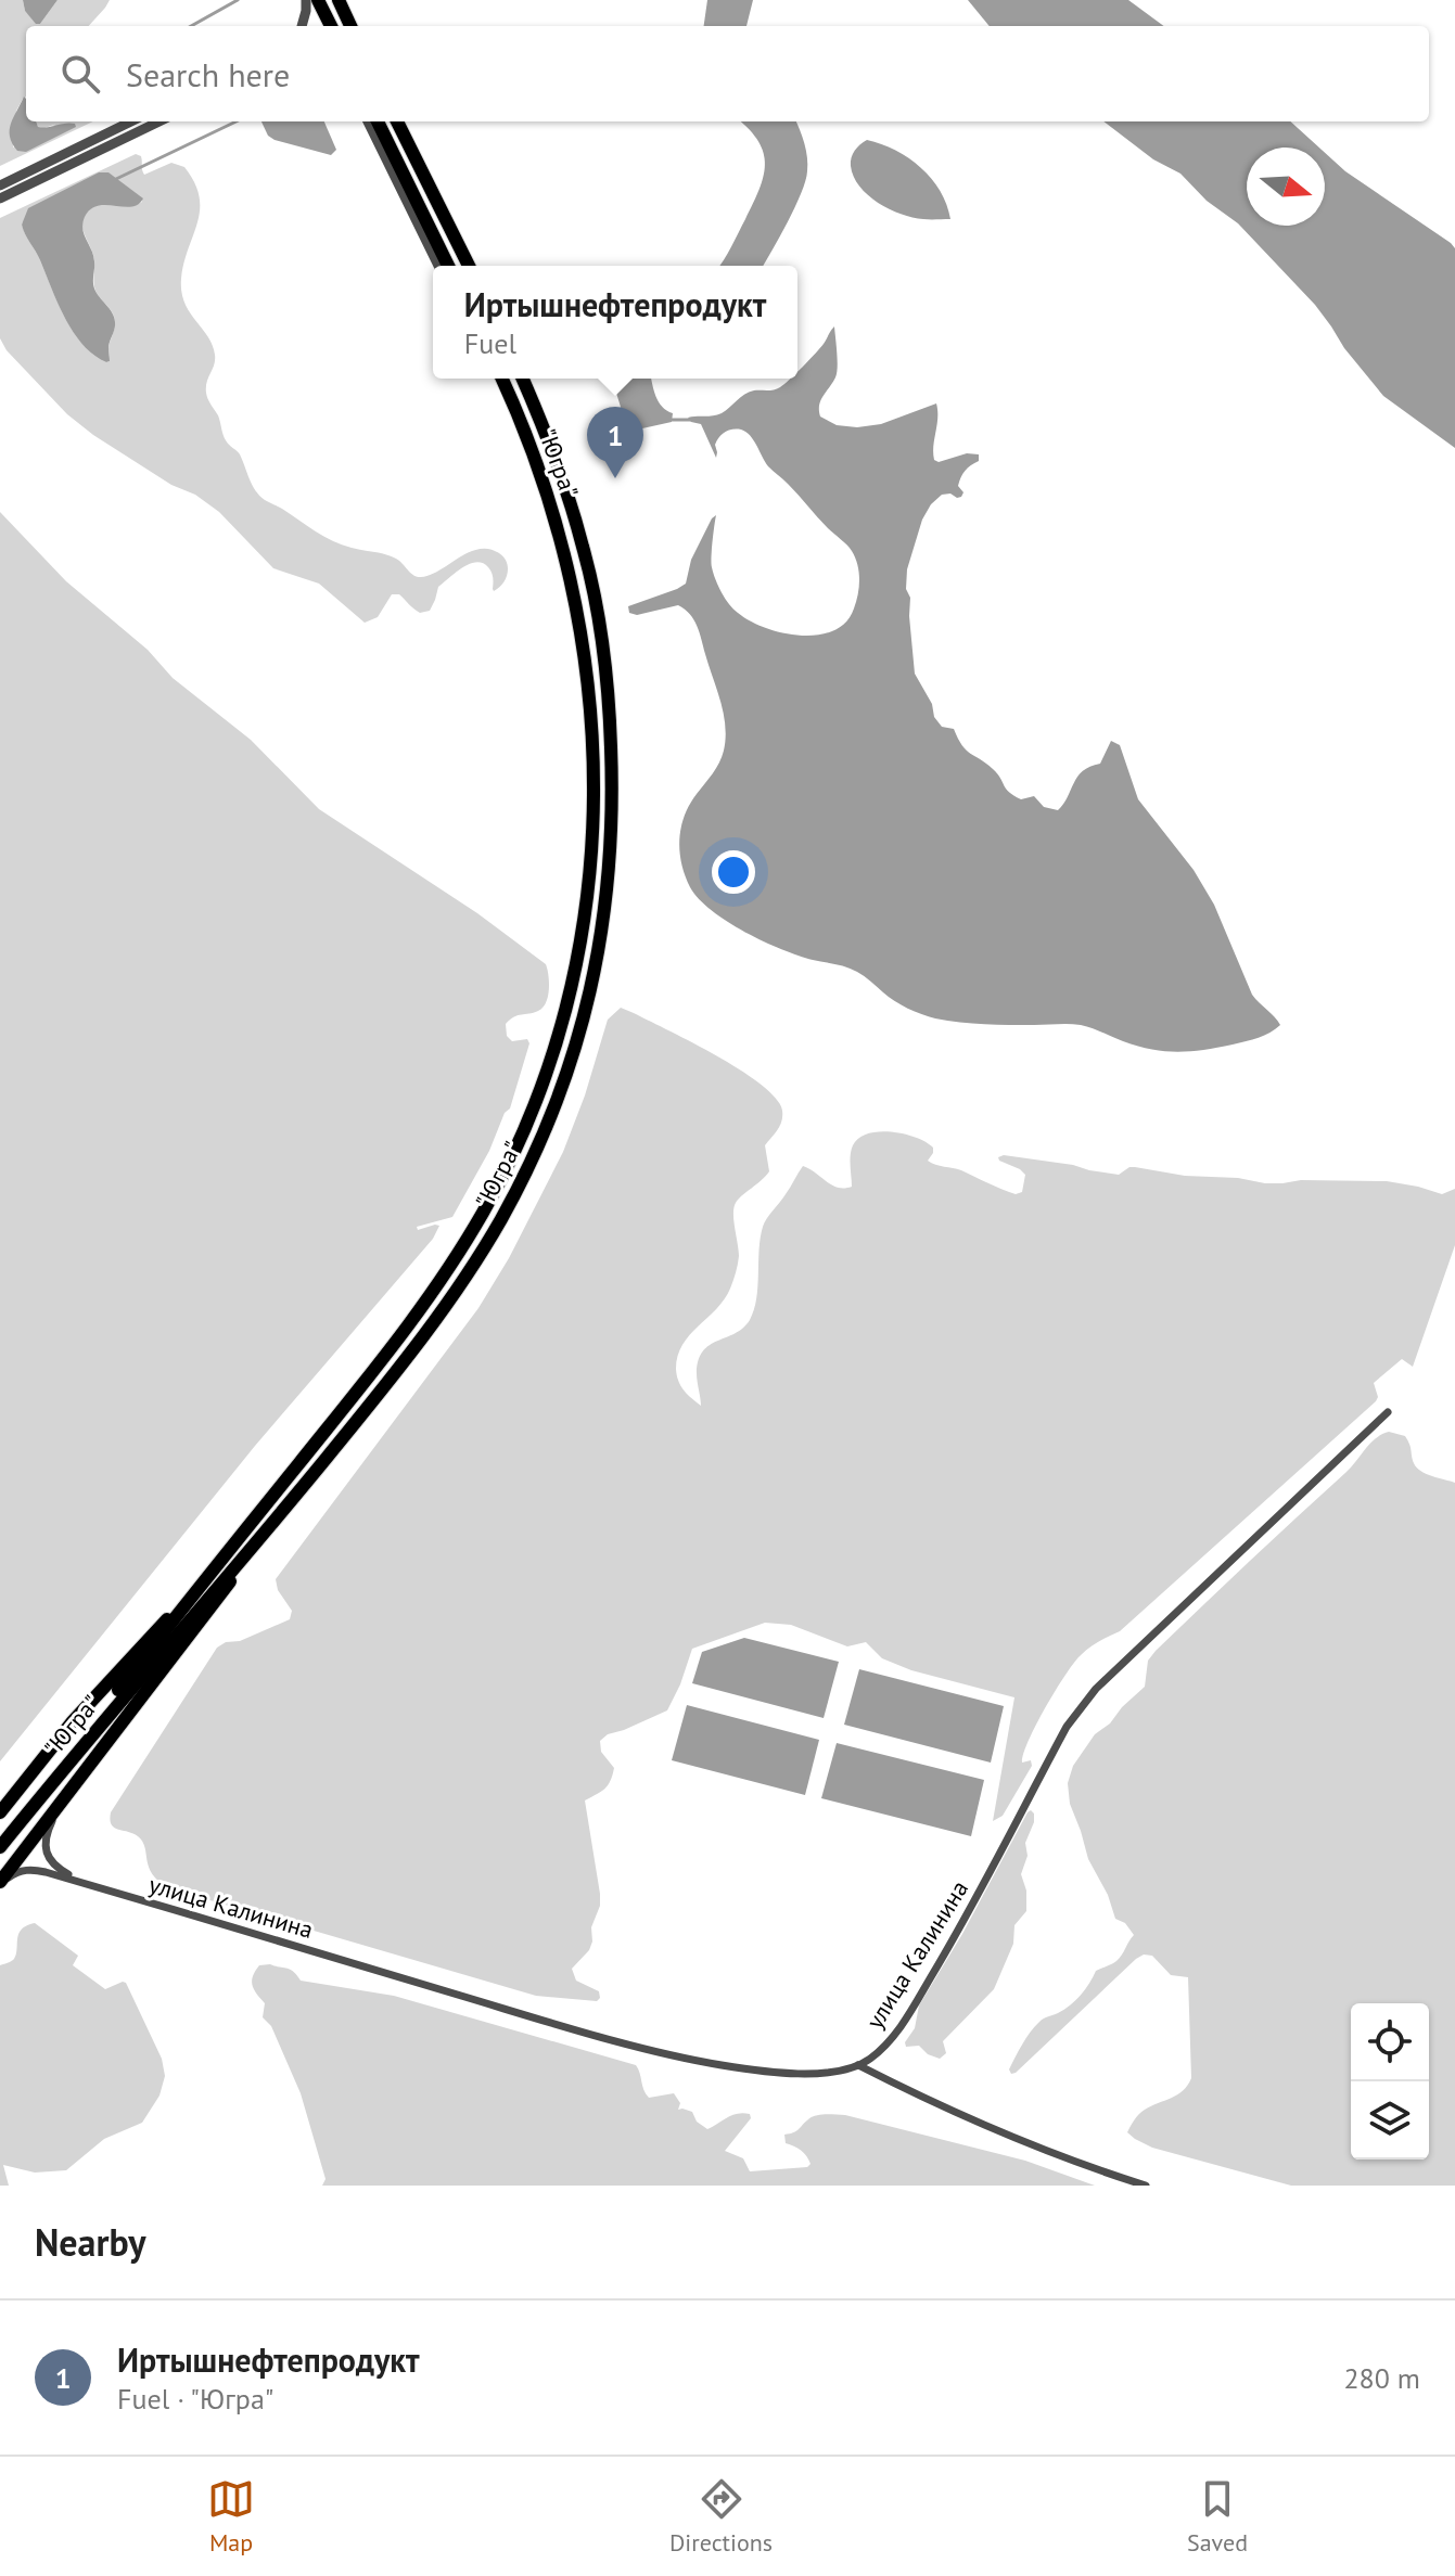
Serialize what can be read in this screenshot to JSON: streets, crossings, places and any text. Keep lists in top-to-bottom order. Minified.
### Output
{"streets":{"main road":["\"Югра\""],"street":["улица Калинина"]},"north":"right","page":{"search":"Search here","popup":["Иртышнефтепродукт","Fuel"],"pins":"1","heading":"Nearby","list":[{"mark":"1","name":"Иртышнефтепродукт","note":"Fuel · \"Югра\"","value":"280 m"}],"nav":["Map","Directions","Saved"]}}
